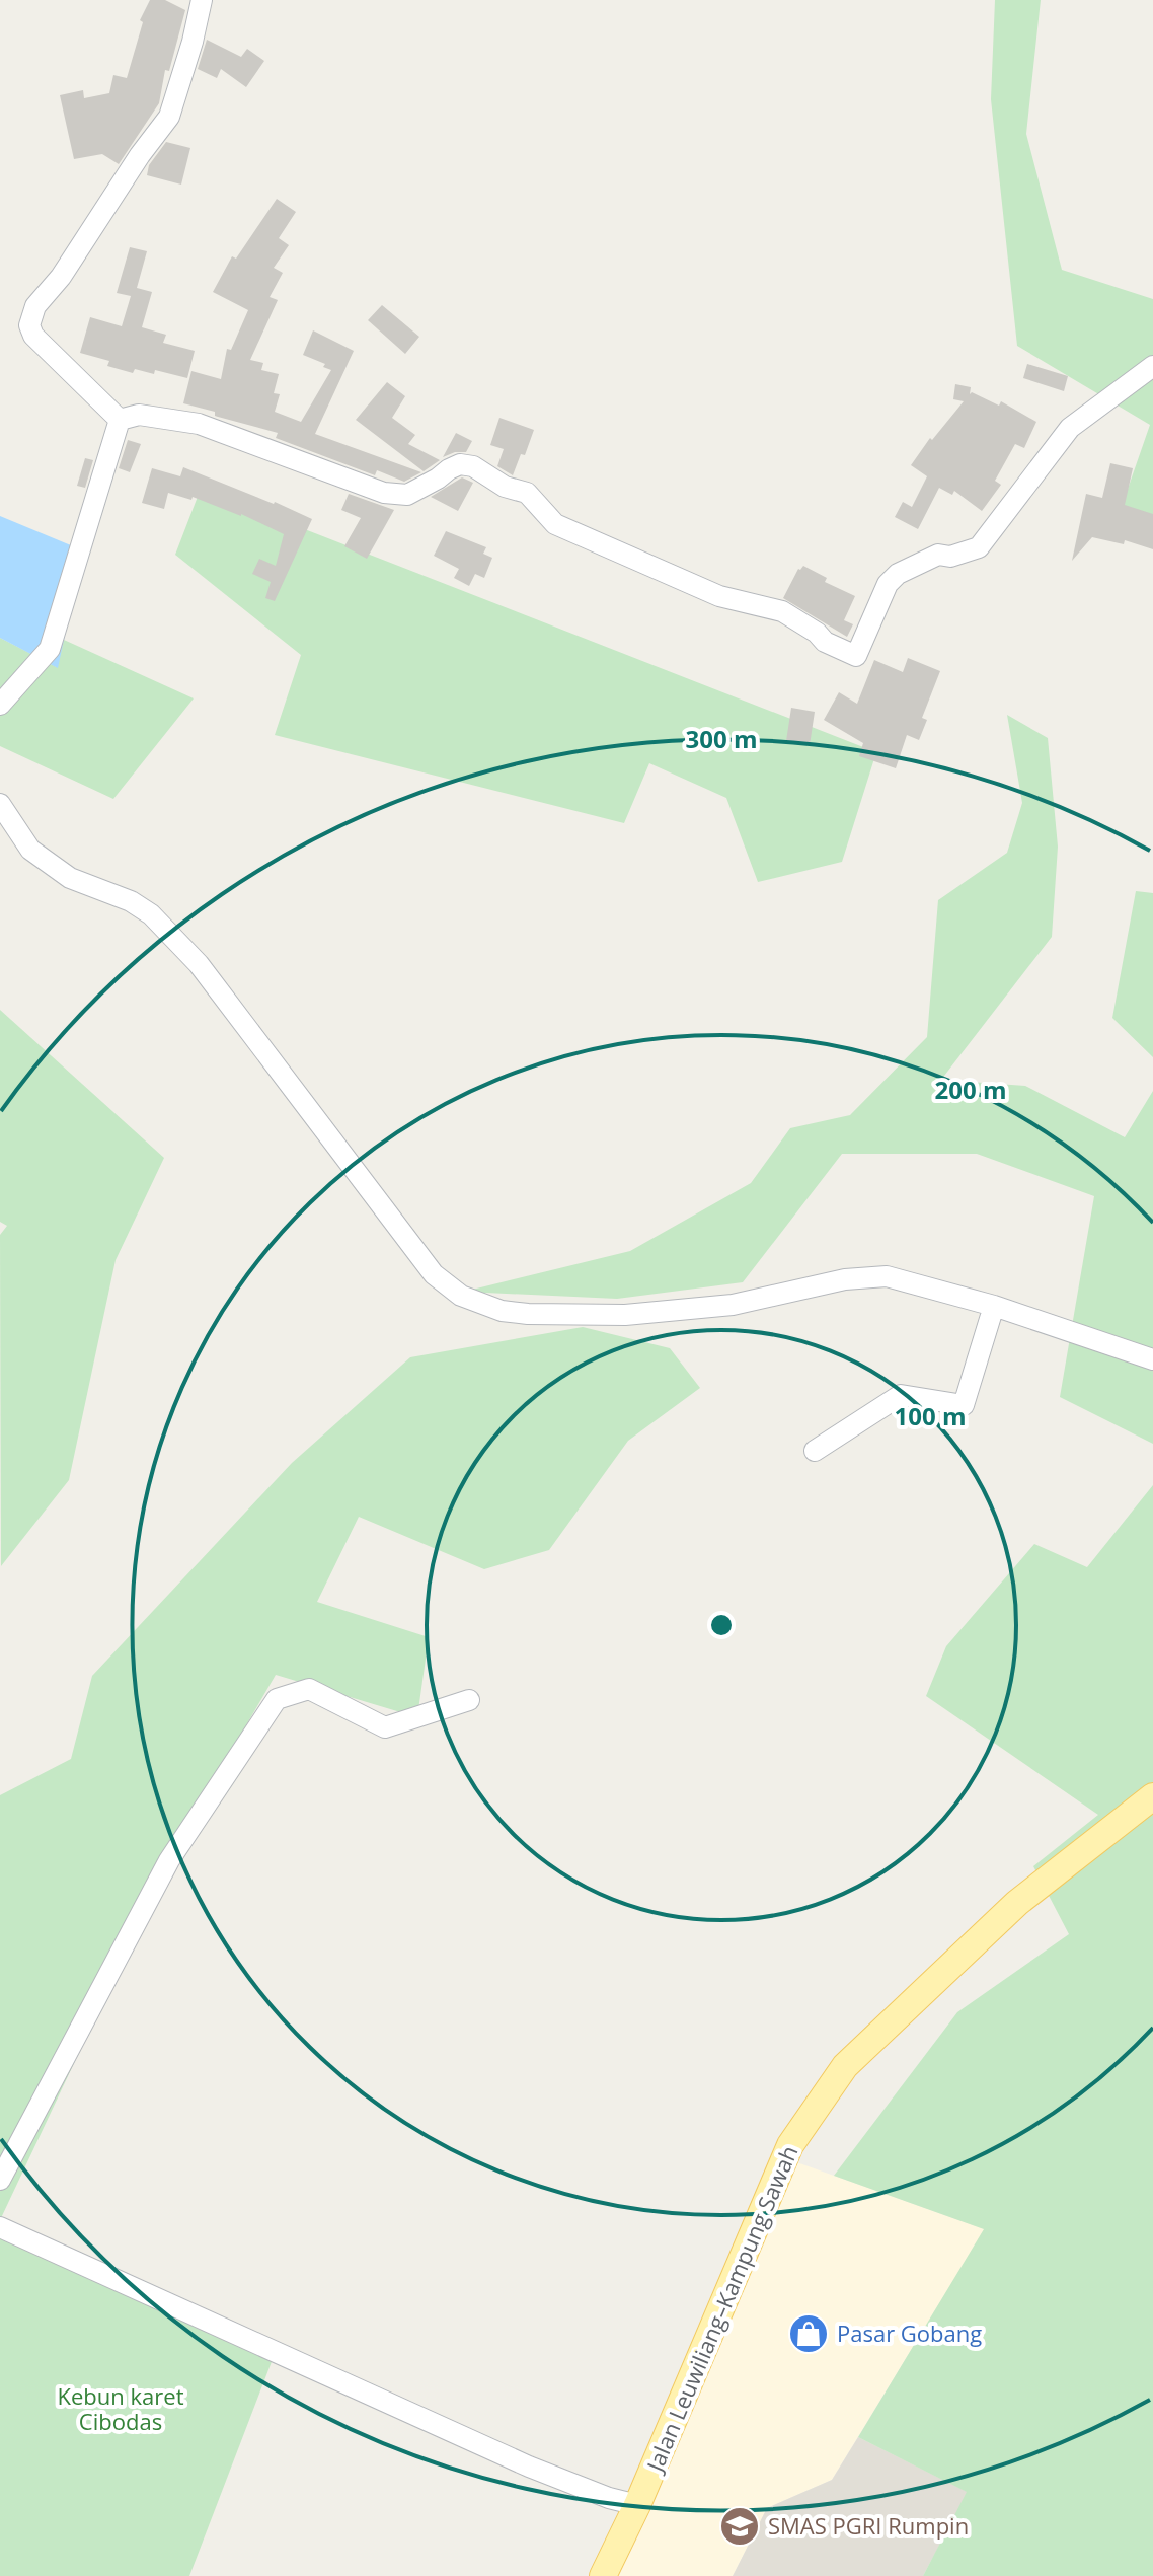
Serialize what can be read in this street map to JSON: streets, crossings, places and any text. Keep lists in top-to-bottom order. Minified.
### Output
{"streets":{"main road":["Jalan Leuwiliang–Kampung Sawah"]},"parks":["Kebun karet Cibodas"],"places":{"shop":["Pasar Gobang"],"school or university":["SMAS PGRI Rumpin"]},"rings":["300 m","200 m","100 m"]}
